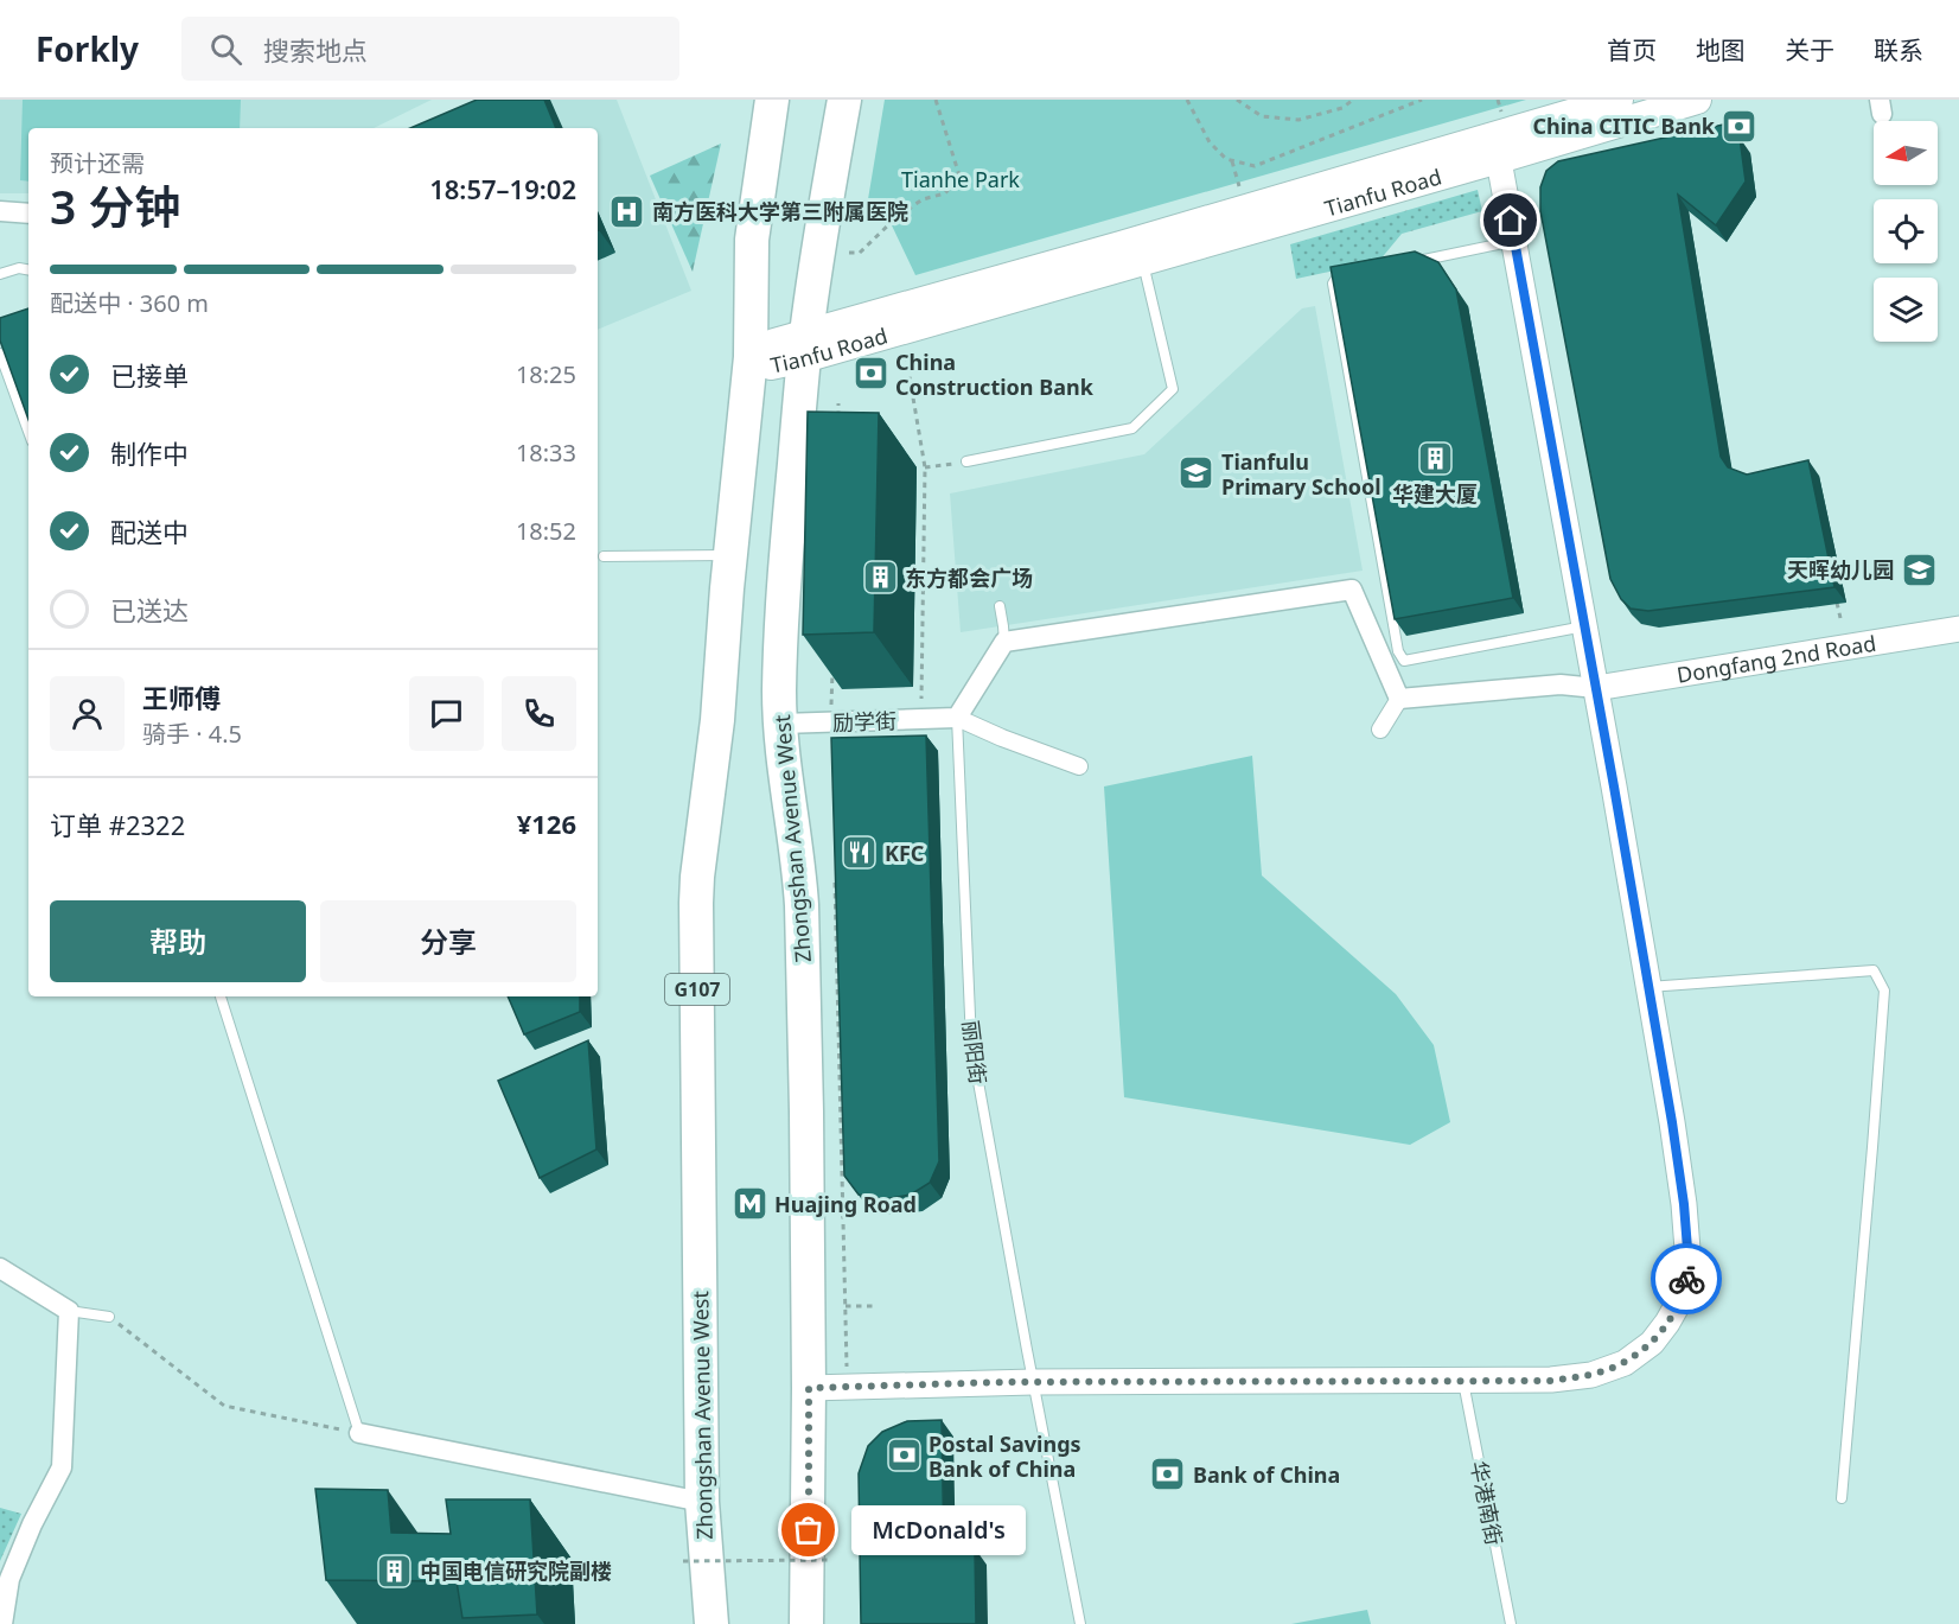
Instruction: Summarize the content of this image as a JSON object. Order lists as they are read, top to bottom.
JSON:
{
  "streets": {
    "highway": ["Zhongshan Avenue West", "G107"],
    "main road": ["Tianfu Road"],
    "street": ["Dongfang 2nd Road", "励学街"],
    "lane": ["丽阳街", "华港南街"]
  },
  "crossings": [
    ["Tianfu Road", "Zhongshan Avenue West"],
    ["励学街", "Zhongshan Avenue West"],
    ["励学街", "丽阳街"]
  ],
  "parks": ["Tianhe Park"],
  "places": {
    "bank": [
      "China CITIC Bank",
      "China Construction Bank",
      "Postal Savings Bank of China",
      "Bank of China"
    ],
    "hospital": ["南方医科大学第三附属医院"],
    "building": ["华建大厦", "东方都会广场", "中国电信研究院副楼"],
    "school or university": ["Tianfulu Primary School", "天晖幼儿园"],
    "restaurant": ["KFC"],
    "metro station": ["Huajing Road"],
    "other": ["McDonald's"]
  },
  "north": "left",
  "page": {
    "header": "Forkly",
    "search": "搜索地点",
    "nav": [
      "首页",
      "地图",
      "关于",
      "联系"
    ],
    "heading": ["3 分钟", "预计还需", "18:57–19:02"],
    "panel": [
      "王师傅",
      "骑手 · 4.5",
      "订单 #2322",
      "¥126"
    ],
    "bar": "配送中 · 360 m",
    "list": [
      ["已接单", "18:25"],
      ["制作中", "18:33"],
      ["配送中", "18:52"],
      "已送达"
    ],
    "buttons": ["帮助", "分享"],
    "bubble": "McDonald's"
  }
}
